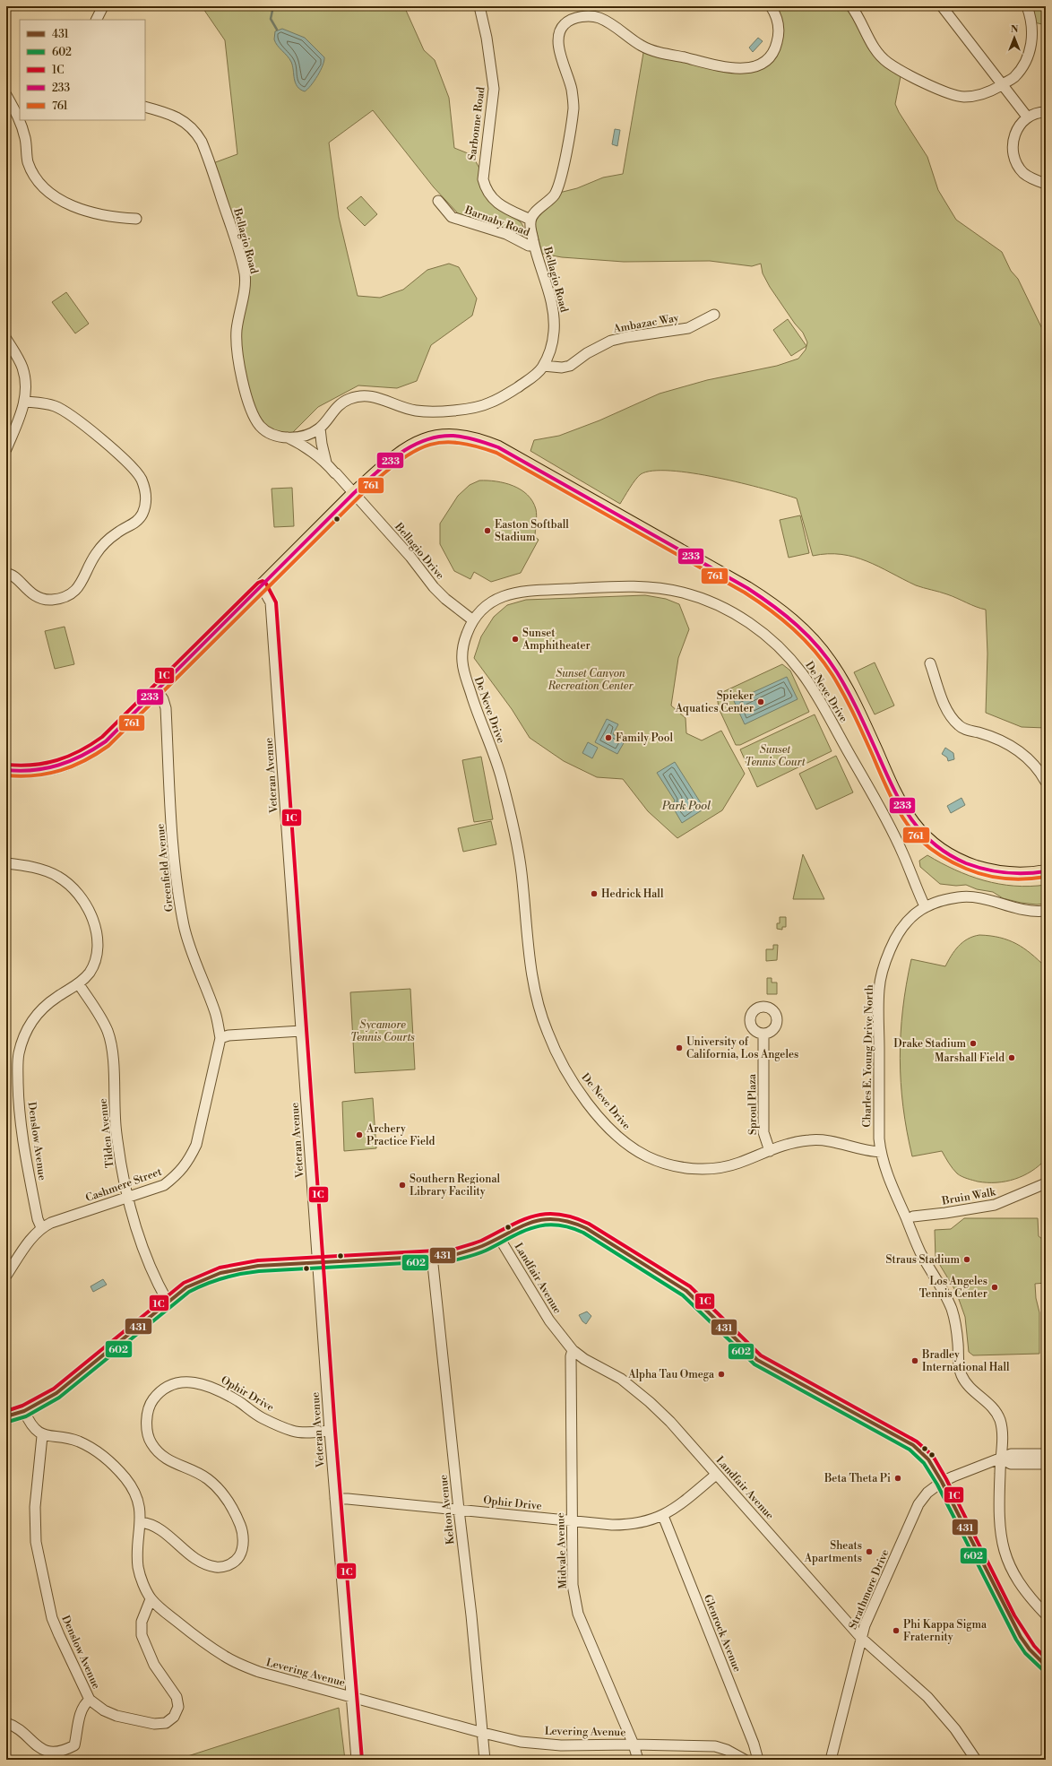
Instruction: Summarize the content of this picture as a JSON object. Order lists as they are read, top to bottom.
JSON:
{
  "streets": {
    "street": [
      "Sarbonne Road",
      "Barnaby Road",
      "Bellagio Road",
      "Ambazac Way",
      "Bellagio Drive",
      "De Neve Drive",
      "Veteran Avenue",
      "Greenfield Avenue",
      "Charles E. Young Drive North",
      "Sproul Plaza",
      "Tilden Avenue",
      "Denslow Avenue",
      "Cashmere Street",
      "Bruin Walk",
      "Landfair Avenue",
      "Ophir Drive",
      "Kelton Avenue",
      "Midvale Avenue",
      "Strathmore Drive",
      "Glenrock Avenue",
      "Levering Avenue"
    ]
  },
  "crossings": [
    ["Sarbonne Road", "Bellagio Road"],
    ["Barnaby Road", "Bellagio Road"],
    ["Bellagio Road", "Ambazac Way"],
    ["Bellagio Drive", "De Neve Drive"],
    ["De Neve Drive", "Charles E. Young Drive North"],
    ["De Neve Drive", "Sproul Plaza"],
    ["Veteran Avenue", "Ophir Drive"],
    ["Veteran Avenue", "Levering Avenue"],
    ["Greenfield Avenue", "Cashmere Street"],
    ["Charles E. Young Drive North", "Strathmore Drive"],
    ["Tilden Avenue", "Denslow Avenue"],
    ["Tilden Avenue", "Cashmere Street"],
    ["Denslow Avenue", "Cashmere Street"],
    ["Denslow Avenue", "Levering Avenue"],
    ["Landfair Avenue", "Ophir Drive"],
    ["Landfair Avenue", "Midvale Avenue"],
    ["Landfair Avenue", "Strathmore Drive"],
    ["Ophir Drive", "Kelton Avenue"],
    ["Ophir Drive", "Midvale Avenue"],
    ["Ophir Drive", "Glenrock Avenue"],
    ["Ophir Drive", "Levering Avenue"],
    ["Kelton Avenue", "Levering Avenue"],
    ["Midvale Avenue", "Levering Avenue"]
  ],
  "water": ["Park Pool"],
  "parks": ["Sunset Canyon Recreation Center", "Sunset Tennis Court", "Sycamore Tennis Courts"],
  "places": [
    "Easton Softball Stadium",
    "Sunset Amphitheater",
    "Spieker Aquatics Center",
    "Family Pool",
    "Hedrick Hall",
    "Drake Stadium",
    "University of California, Los Angeles",
    "Marshall Field",
    "Archery Practice Field",
    "Southern Regional Library Facility",
    "Straus Stadium",
    "Los Angeles Tennis Center",
    "Bradley International Hall",
    "Alpha Tau Omega",
    "Beta Theta Pi",
    "Sheats Apartments",
    "Phi Kappa Sigma Fraternity"
  ],
  "lines": [
    "transit line 233",
    "transit line 761",
    "transit line 1C",
    "transit line 431",
    "transit line 602"
  ],
  "legend": [
    "431",
    "602",
    "1C",
    "233",
    "761"
  ],
  "north": "top"
}
